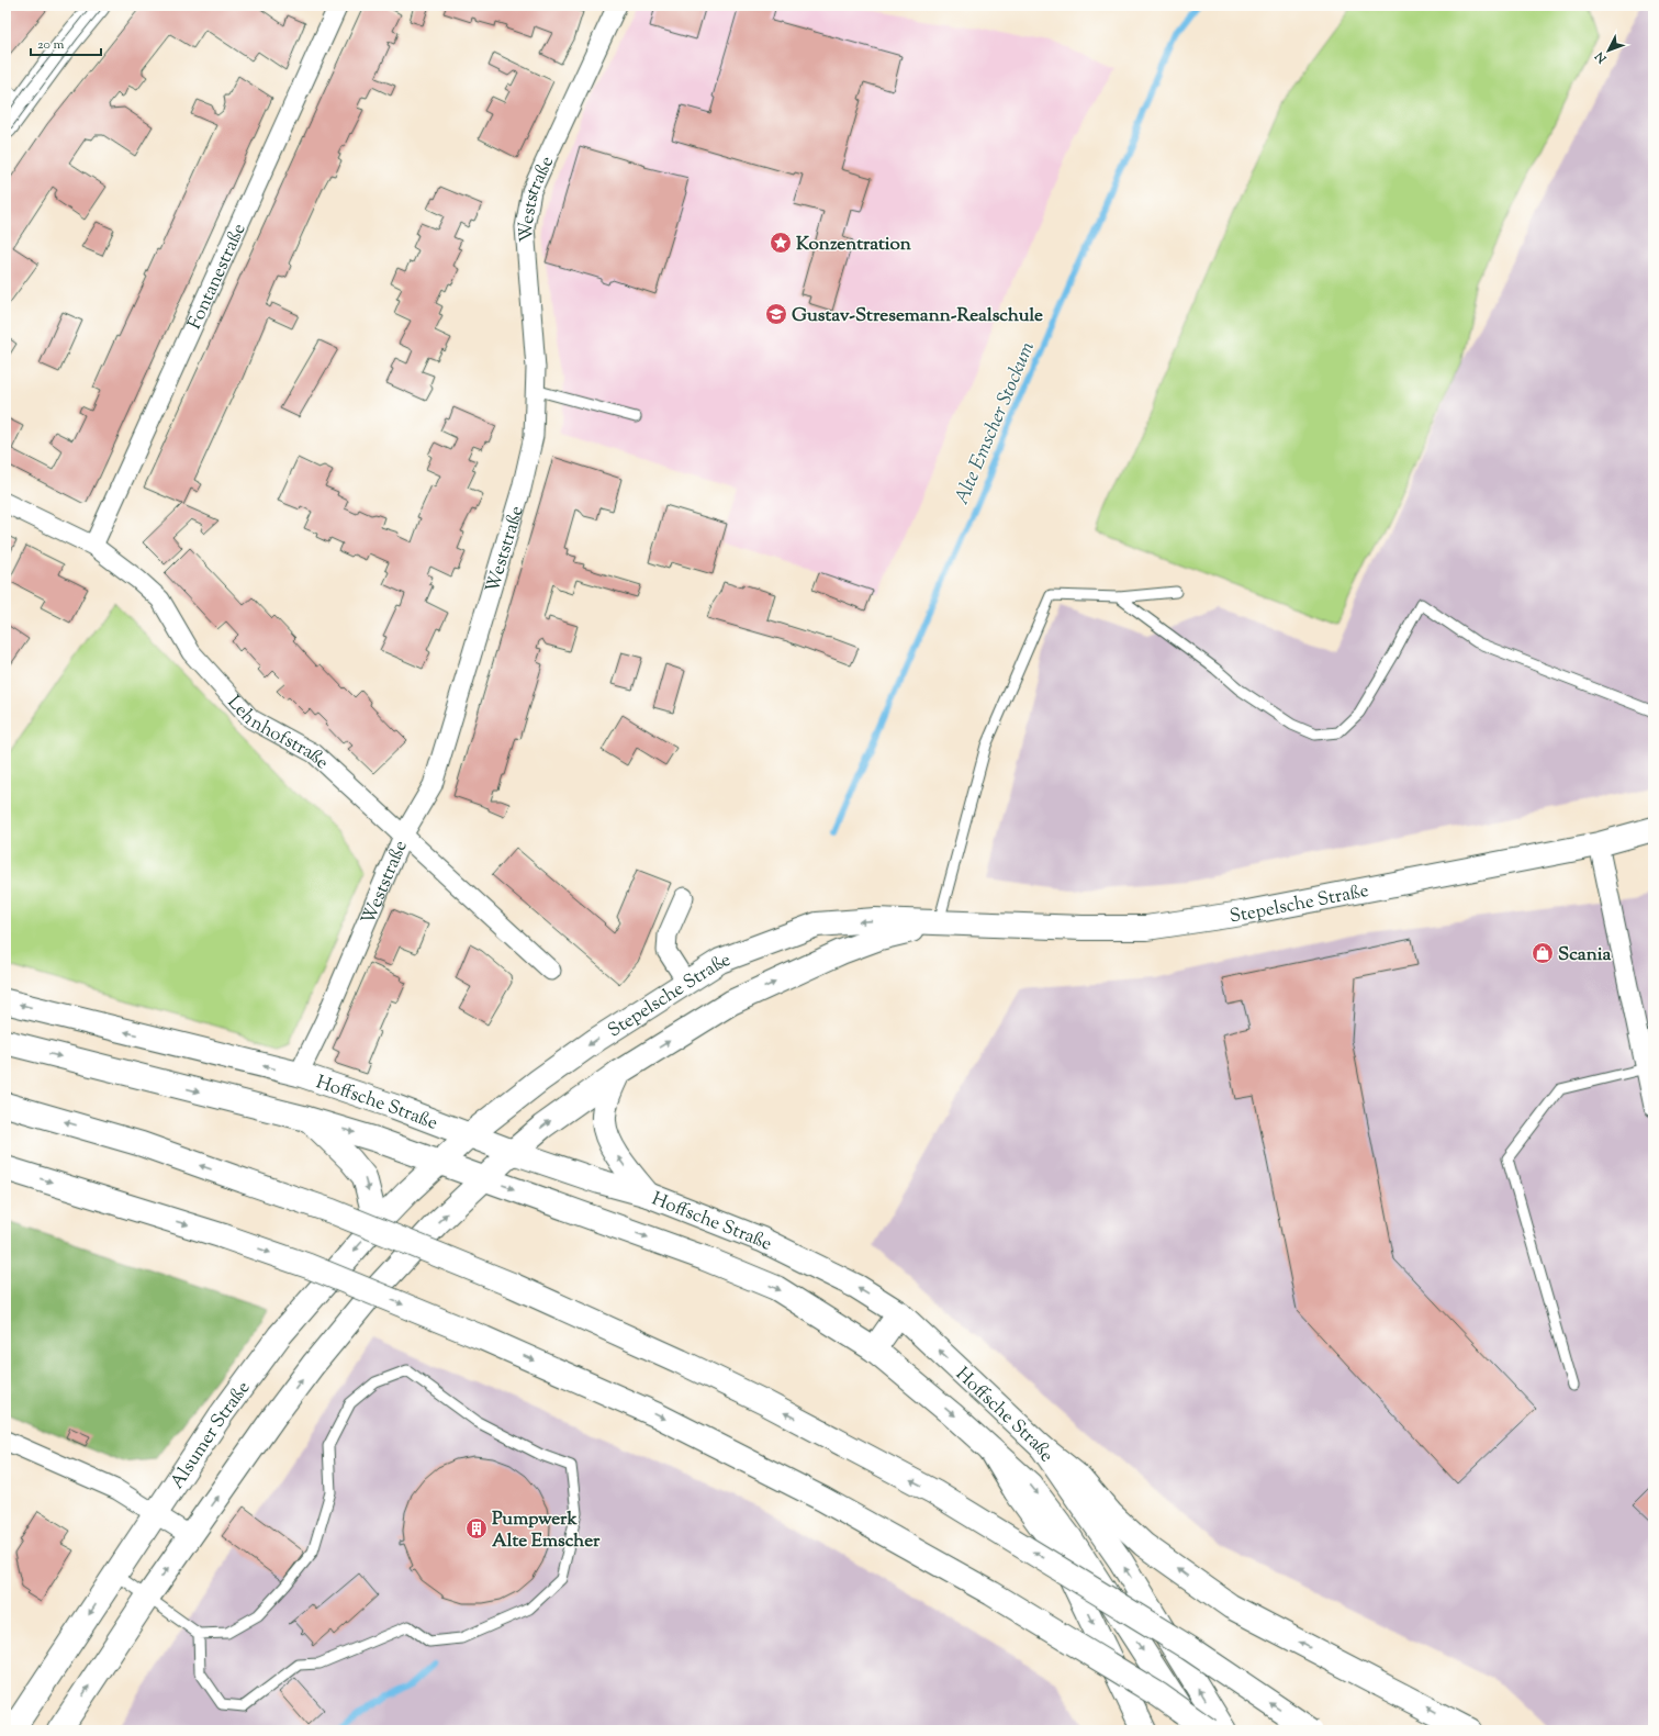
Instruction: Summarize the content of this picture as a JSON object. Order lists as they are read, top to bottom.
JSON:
{
  "streets": {
    "main road": ["Stepelsche Straße", "Hoffsche Straße", "Alsumer Straße"],
    "street": ["Weststraße", "Fontanestraße", "Lehnhofstraße"]
  },
  "crossings": [
    ["Weststraße", "Lehnhofstraße"],
    ["Weststraße", "Hoffsche Straße"],
    ["Fontanestraße", "Lehnhofstraße"],
    ["Stepelsche Straße", "Hoffsche Straße"],
    ["Stepelsche Straße", "Alsumer Straße"],
    ["Hoffsche Straße", "Alsumer Straße"]
  ],
  "water": ["Alte Emscher Stockum"],
  "places": {
    "place": ["Konzentration"],
    "school or university": ["Gustav-Stresemann-Realschule"],
    "shop": ["Scania"],
    "building": ["Pumpwerk Alte Emscher"]
  },
  "scale_bar": "20 m",
  "north": "bottom left"
}
